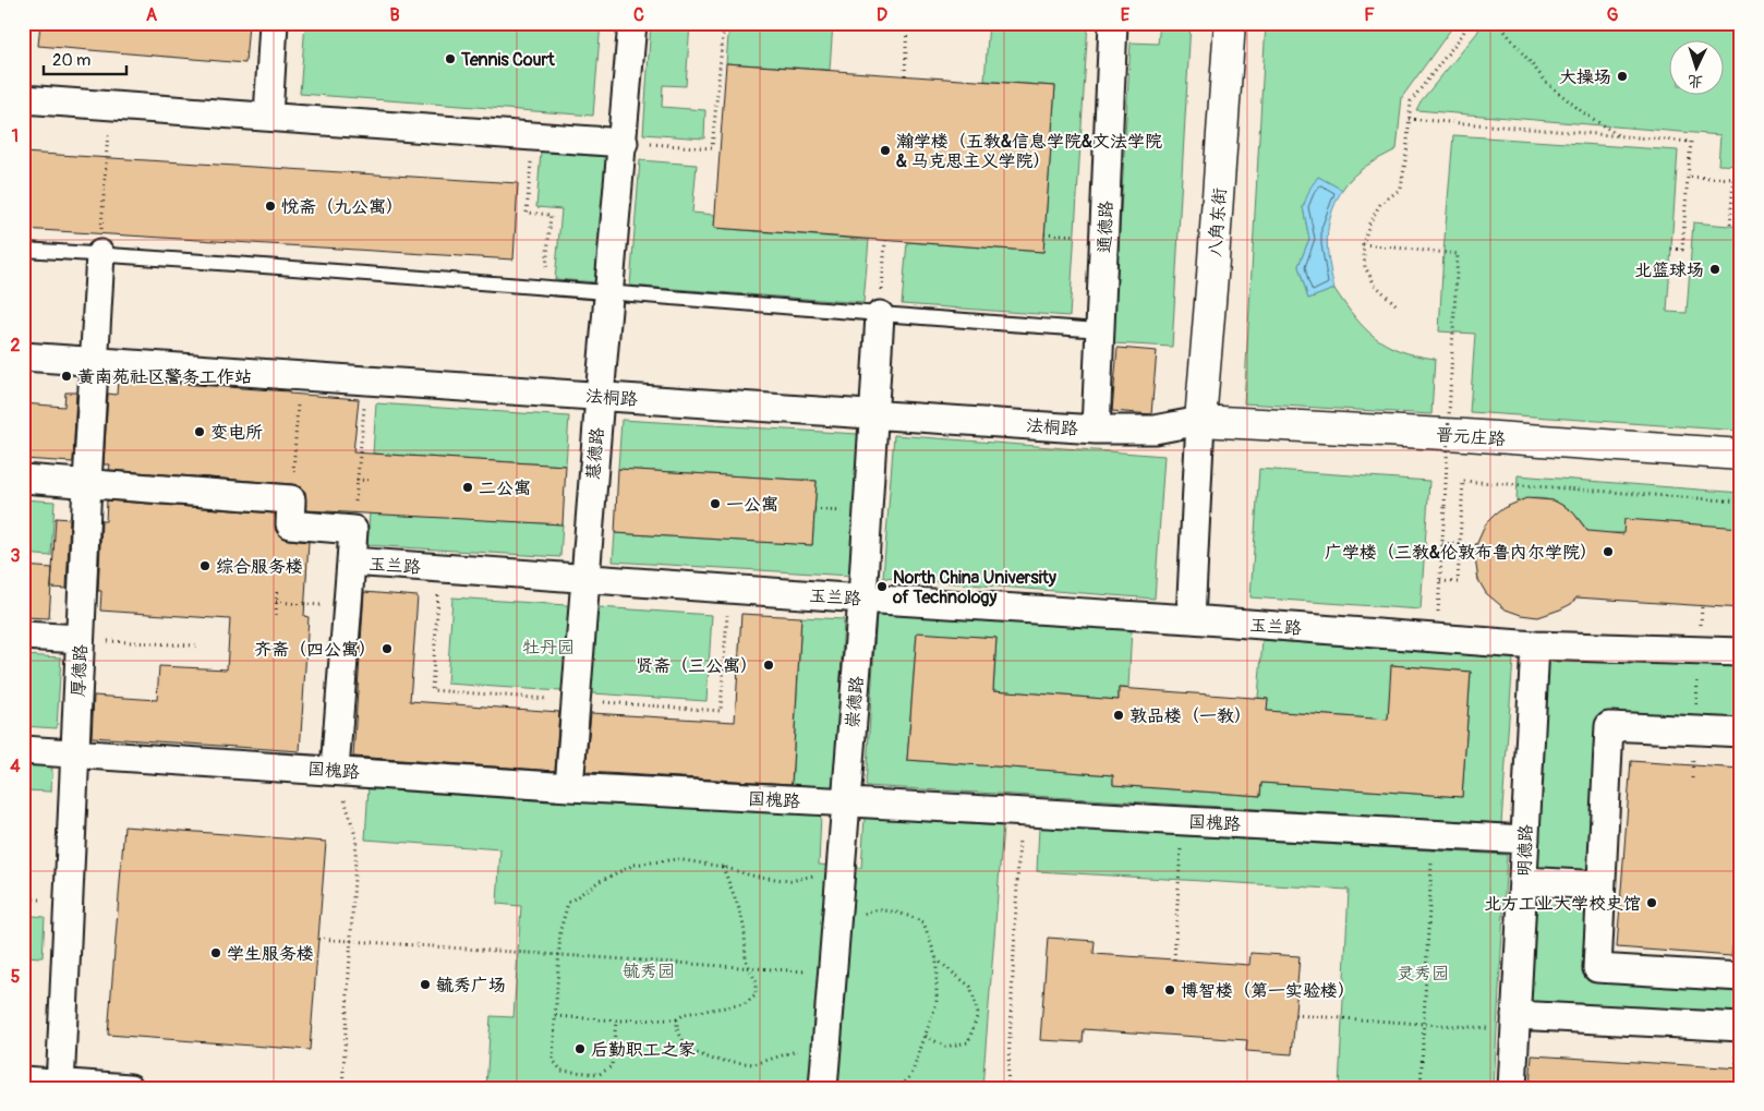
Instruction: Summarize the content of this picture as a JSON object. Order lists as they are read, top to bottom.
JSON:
{
  "streets": {
    "street": [
      "八角东街",
      "通德路",
      "法桐路",
      "晋元庄路",
      "慧德路",
      "玉兰路",
      "厚德路",
      "崇德路",
      "国槐路",
      "明德路"
    ]
  },
  "crossings": [
    ["八角东街", "法桐路"],
    ["八角东街", "晋元庄路"],
    ["通德路", "法桐路"],
    ["法桐路", "晋元庄路"],
    ["法桐路", "慧德路"],
    ["法桐路", "厚德路"],
    ["法桐路", "崇德路"],
    ["慧德路", "玉兰路"],
    ["慧德路", "国槐路"],
    ["玉兰路", "崇德路"],
    ["玉兰路", "明德路"],
    ["厚德路", "国槐路"],
    ["崇德路", "国槐路"],
    ["国槐路", "明德路"]
  ],
  "parks": ["牡丹园", "毓秀园", "灵秀园"],
  "places": [
    "Tennis Court",
    "大操场",
    "瀚学楼（五教&信息学院&文法学院 & 马克思主义学院）",
    "悦斋（九公寓）",
    "北篮球场",
    "黄南苑社区警务工作站",
    "变电所",
    "二公寓",
    "一公寓",
    "广学楼（三教&伦敦布鲁内尔学院）",
    "综合服务楼",
    "North China University of Technology",
    "齐斋（四公寓）",
    "贤斋（三公寓）",
    "敦品楼（一教）",
    "北方工业大学校史馆",
    "学生服务楼",
    "毓秀广场",
    "博智楼（第一实验楼）",
    "后勤职工之家"
  ],
  "scale_bar": "20 m",
  "north": "bottom",
  "grid": {
    "columns": [
      "A",
      "B",
      "C",
      "D",
      "E",
      "F",
      "G"
    ],
    "rows": [
      "1",
      "2",
      "3",
      "4",
      "5"
    ]
  }
}
